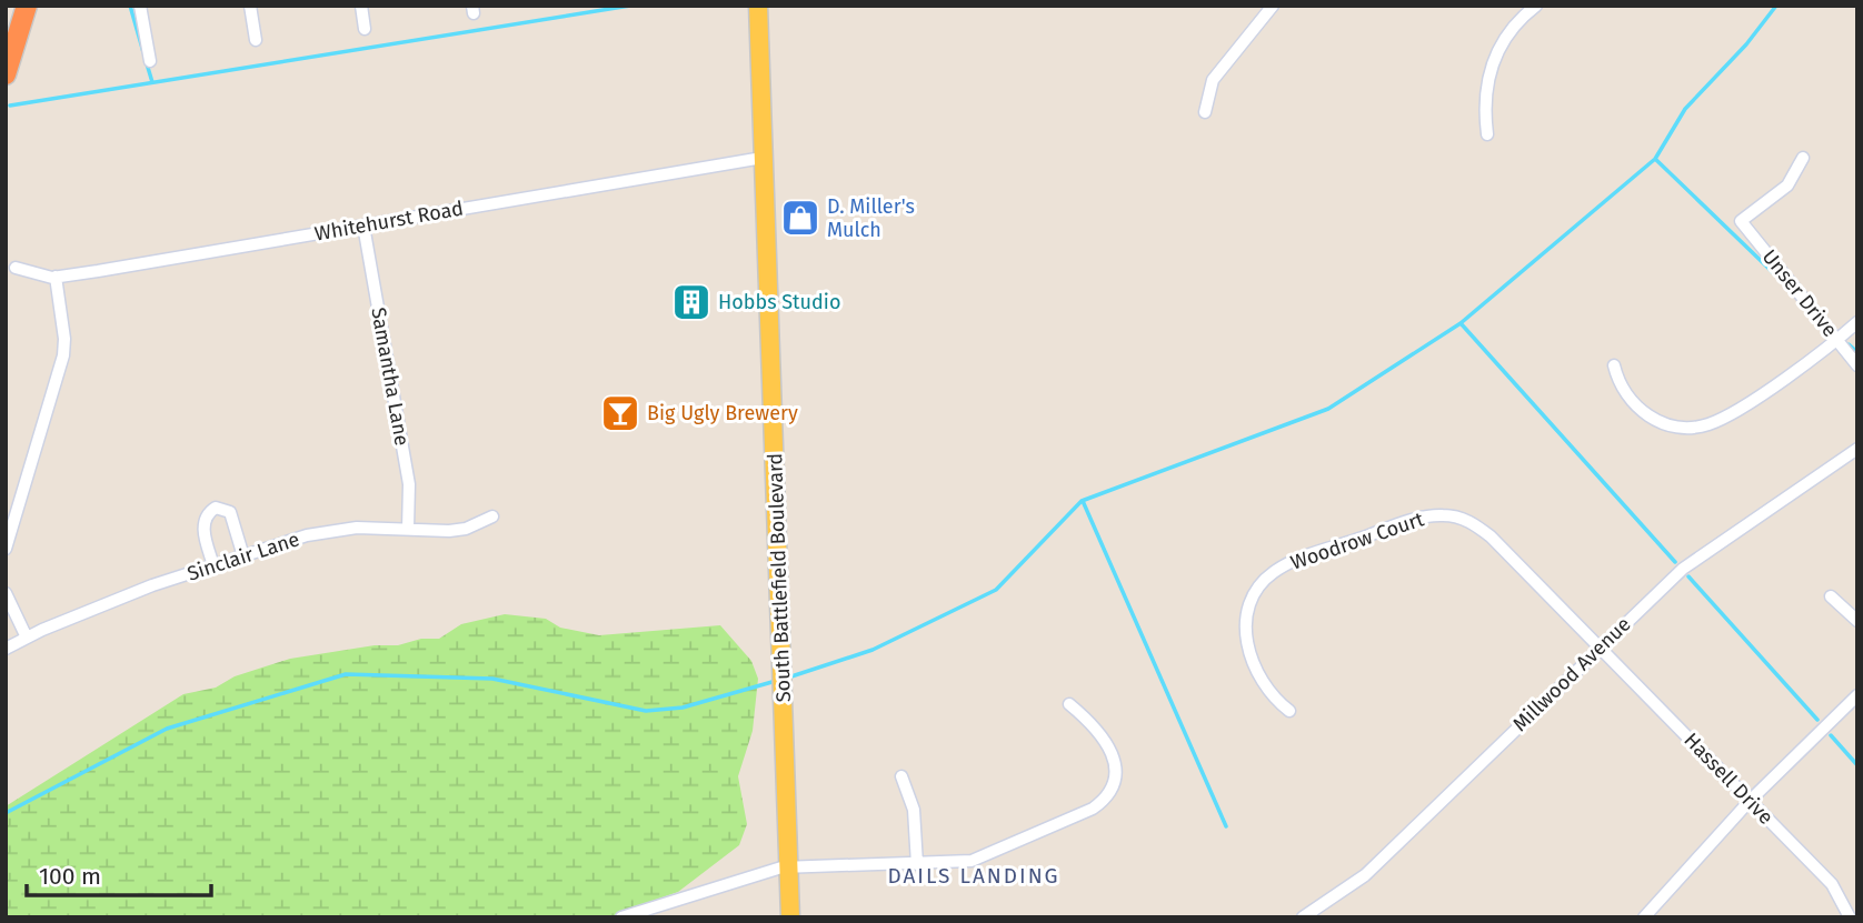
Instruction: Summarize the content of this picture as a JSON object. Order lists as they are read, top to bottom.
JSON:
{
  "streets": {
    "main road": ["South Battlefield Boulevard"],
    "street": [
      "Whitehurst Road",
      "Unser Drive",
      "Samantha Lane",
      "Woodrow Court",
      "Sinclair Lane",
      "Millwood Avenue",
      "Hassell Drive"
    ]
  },
  "crossings": [
    ["Whitehurst Road", "Samantha Lane"],
    ["Whitehurst Road", "South Battlefield Boulevard"],
    ["Samantha Lane", "Sinclair Lane"],
    ["Woodrow Court", "Millwood Avenue"],
    ["Woodrow Court", "Hassell Drive"],
    ["Millwood Avenue", "Hassell Drive"]
  ],
  "districts": ["DAILS LANDING"],
  "places": {
    "shop": ["D. Miller's Mulch"],
    "building": ["Hobbs Studio"],
    "bar": ["Big Ugly Brewery"]
  },
  "scale_bar": "100 m"
}
